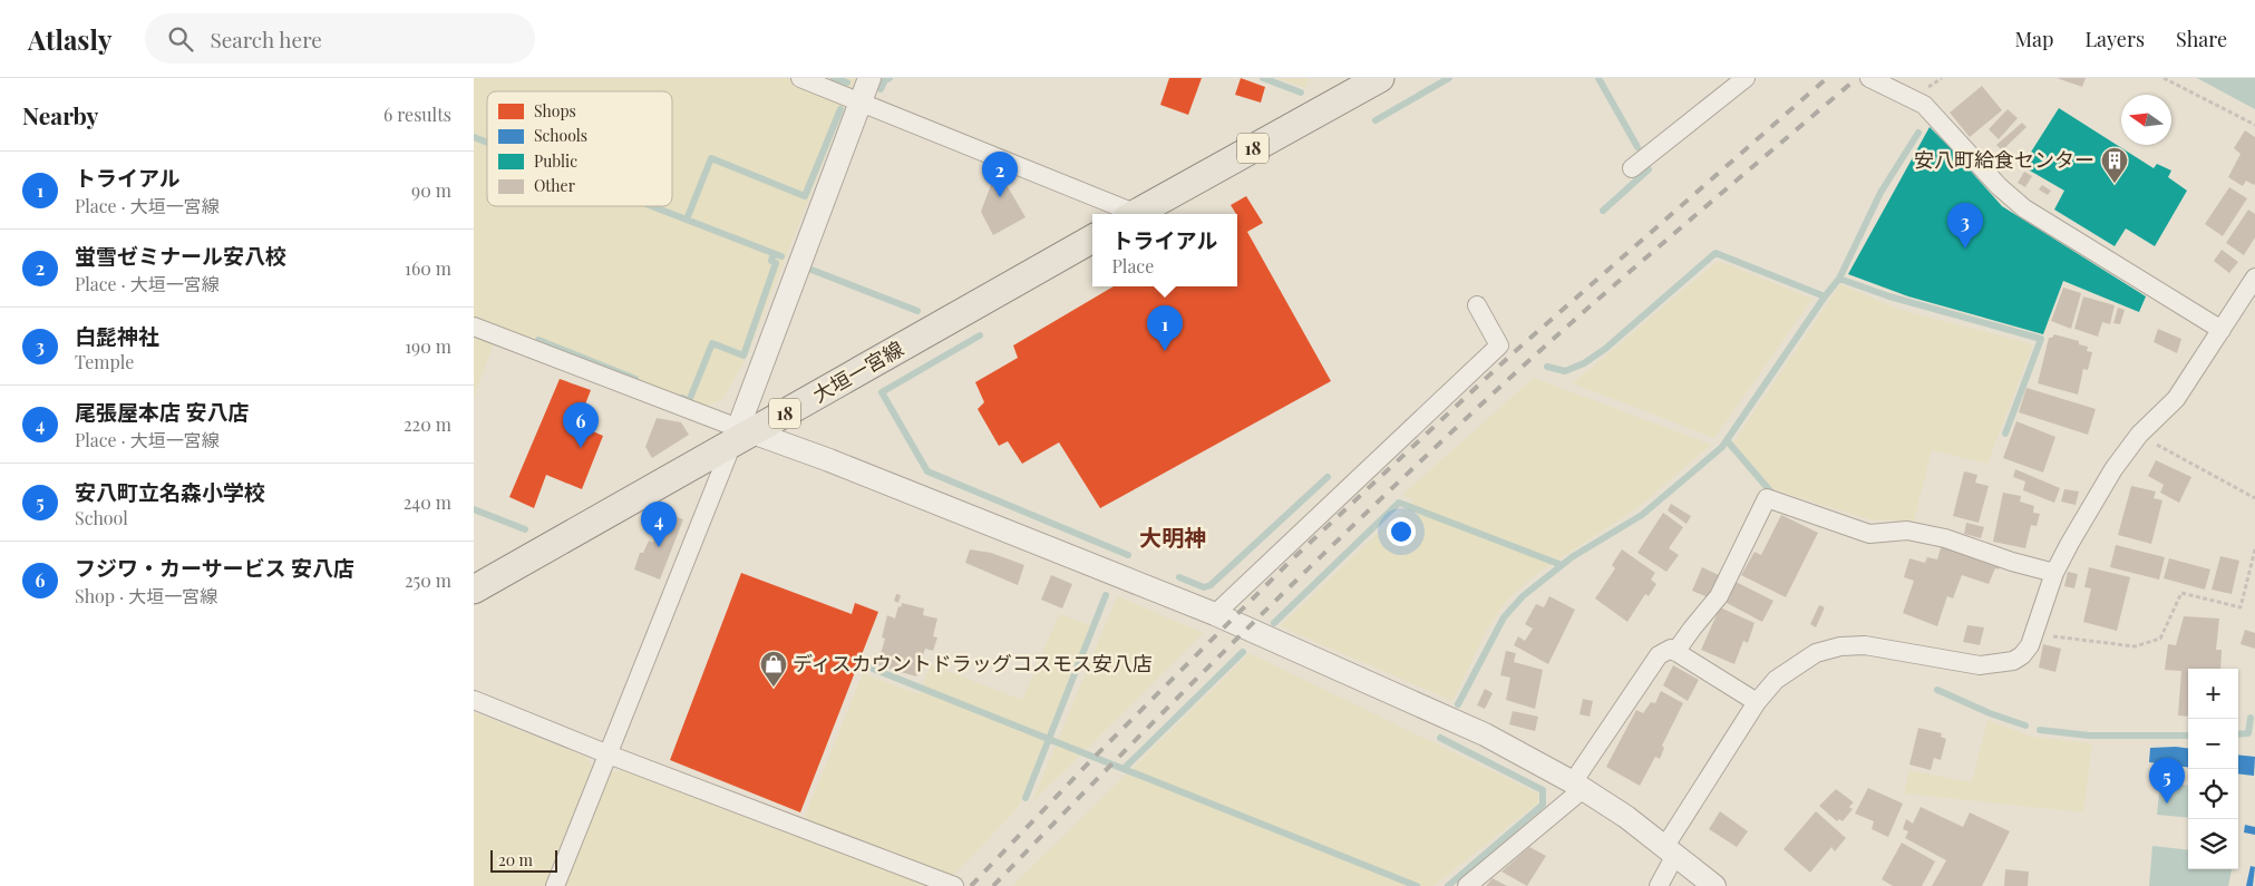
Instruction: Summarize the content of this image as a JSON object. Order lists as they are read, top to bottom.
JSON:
{
  "streets": {
    "main road": ["18", "大垣一宮線"]
  },
  "districts": ["大明神"],
  "places": {
    "building": ["安八町給食センター"],
    "shop": ["ディスカウントドラッグコスモス安八店"]
  },
  "legend": [
    "Shops",
    "Schools",
    "Public",
    "Other"
  ],
  "scale_bar": "20 m",
  "north": "left",
  "page": {
    "header": "Atlasly",
    "search": "Search here",
    "nav": ["Map", "Layers", "Share"],
    "heading": ["Nearby", "6 results"],
    "list": [
      {
        "mark": "1",
        "name": "トライアル",
        "note": "Place · 大垣一宮線",
        "value": "90 m"
      },
      {
        "mark": "2",
        "name": "蛍雪ゼミナール安八校",
        "note": "Place · 大垣一宮線",
        "value": "160 m"
      },
      {
        "mark": "3",
        "name": "白髭神社",
        "note": "Temple",
        "value": "190 m"
      },
      {
        "mark": "4",
        "name": "尾張屋本店 安八店",
        "note": "Place · 大垣一宮線",
        "value": "220 m"
      },
      {
        "mark": "5",
        "name": "安八町立名森小学校",
        "note": "School",
        "value": "240 m"
      },
      {
        "mark": "6",
        "name": "フジワ・カーサービス 安八店",
        "note": "Shop · 大垣一宮線",
        "value": "250 m"
      }
    ],
    "pins": [
      "2",
      "3",
      "1",
      "6",
      "4",
      "5"
    ],
    "popup": ["トライアル", "Place"],
    "map_buttons": ["+", "−"],
    "scale": "20 m"
  }
}
